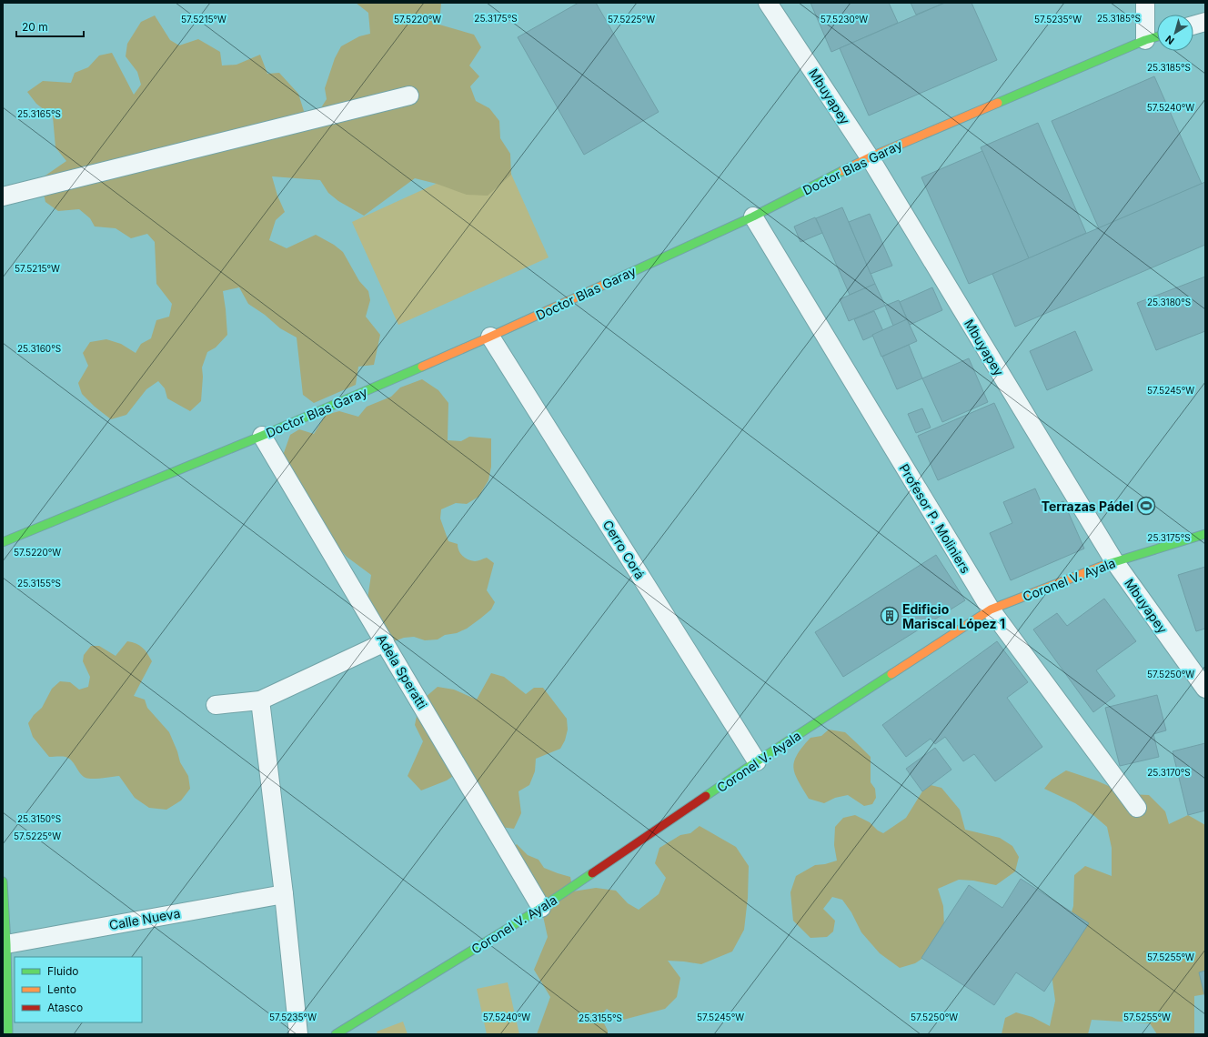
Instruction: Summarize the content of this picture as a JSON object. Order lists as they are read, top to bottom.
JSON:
{
  "streets": {
    "street": [
      "Mbuyapey",
      "Doctor Blas Garay",
      "Profesor P. Moliniers",
      "Cerro Corá",
      "Coronel V. Ayala",
      "Adela Speratti",
      "Calle Nueva"
    ]
  },
  "crossings": [
    ["Mbuyapey", "Doctor Blas Garay"],
    ["Mbuyapey", "Coronel V. Ayala"],
    ["Doctor Blas Garay", "Profesor P. Moliniers"],
    ["Doctor Blas Garay", "Cerro Corá"],
    ["Doctor Blas Garay", "Adela Speratti"],
    ["Profesor P. Moliniers", "Coronel V. Ayala"],
    ["Cerro Corá", "Coronel V. Ayala"],
    ["Coronel V. Ayala", "Adela Speratti"]
  ],
  "places": {
    "sports": ["Terrazas Pádel"],
    "building": ["Edificio Mariscal López 1"]
  },
  "legend": ["Fluido", "Lento", "Atasco"],
  "scale_bar": "20 m",
  "north": "bottom left",
  "coordinates": [
    "25.3175°S",
    "25.3185°S",
    "57.5215°W",
    "57.5220°W",
    "57.5225°W",
    "57.5230°W",
    "57.5235°W",
    "57.5240°W",
    "25.3165°S",
    "25.3180°S",
    "25.3160°S",
    "57.5245°W",
    "25.3155°S",
    "57.5250°W",
    "25.3170°S",
    "25.3150°S",
    "57.5255°W"
  ]
}
